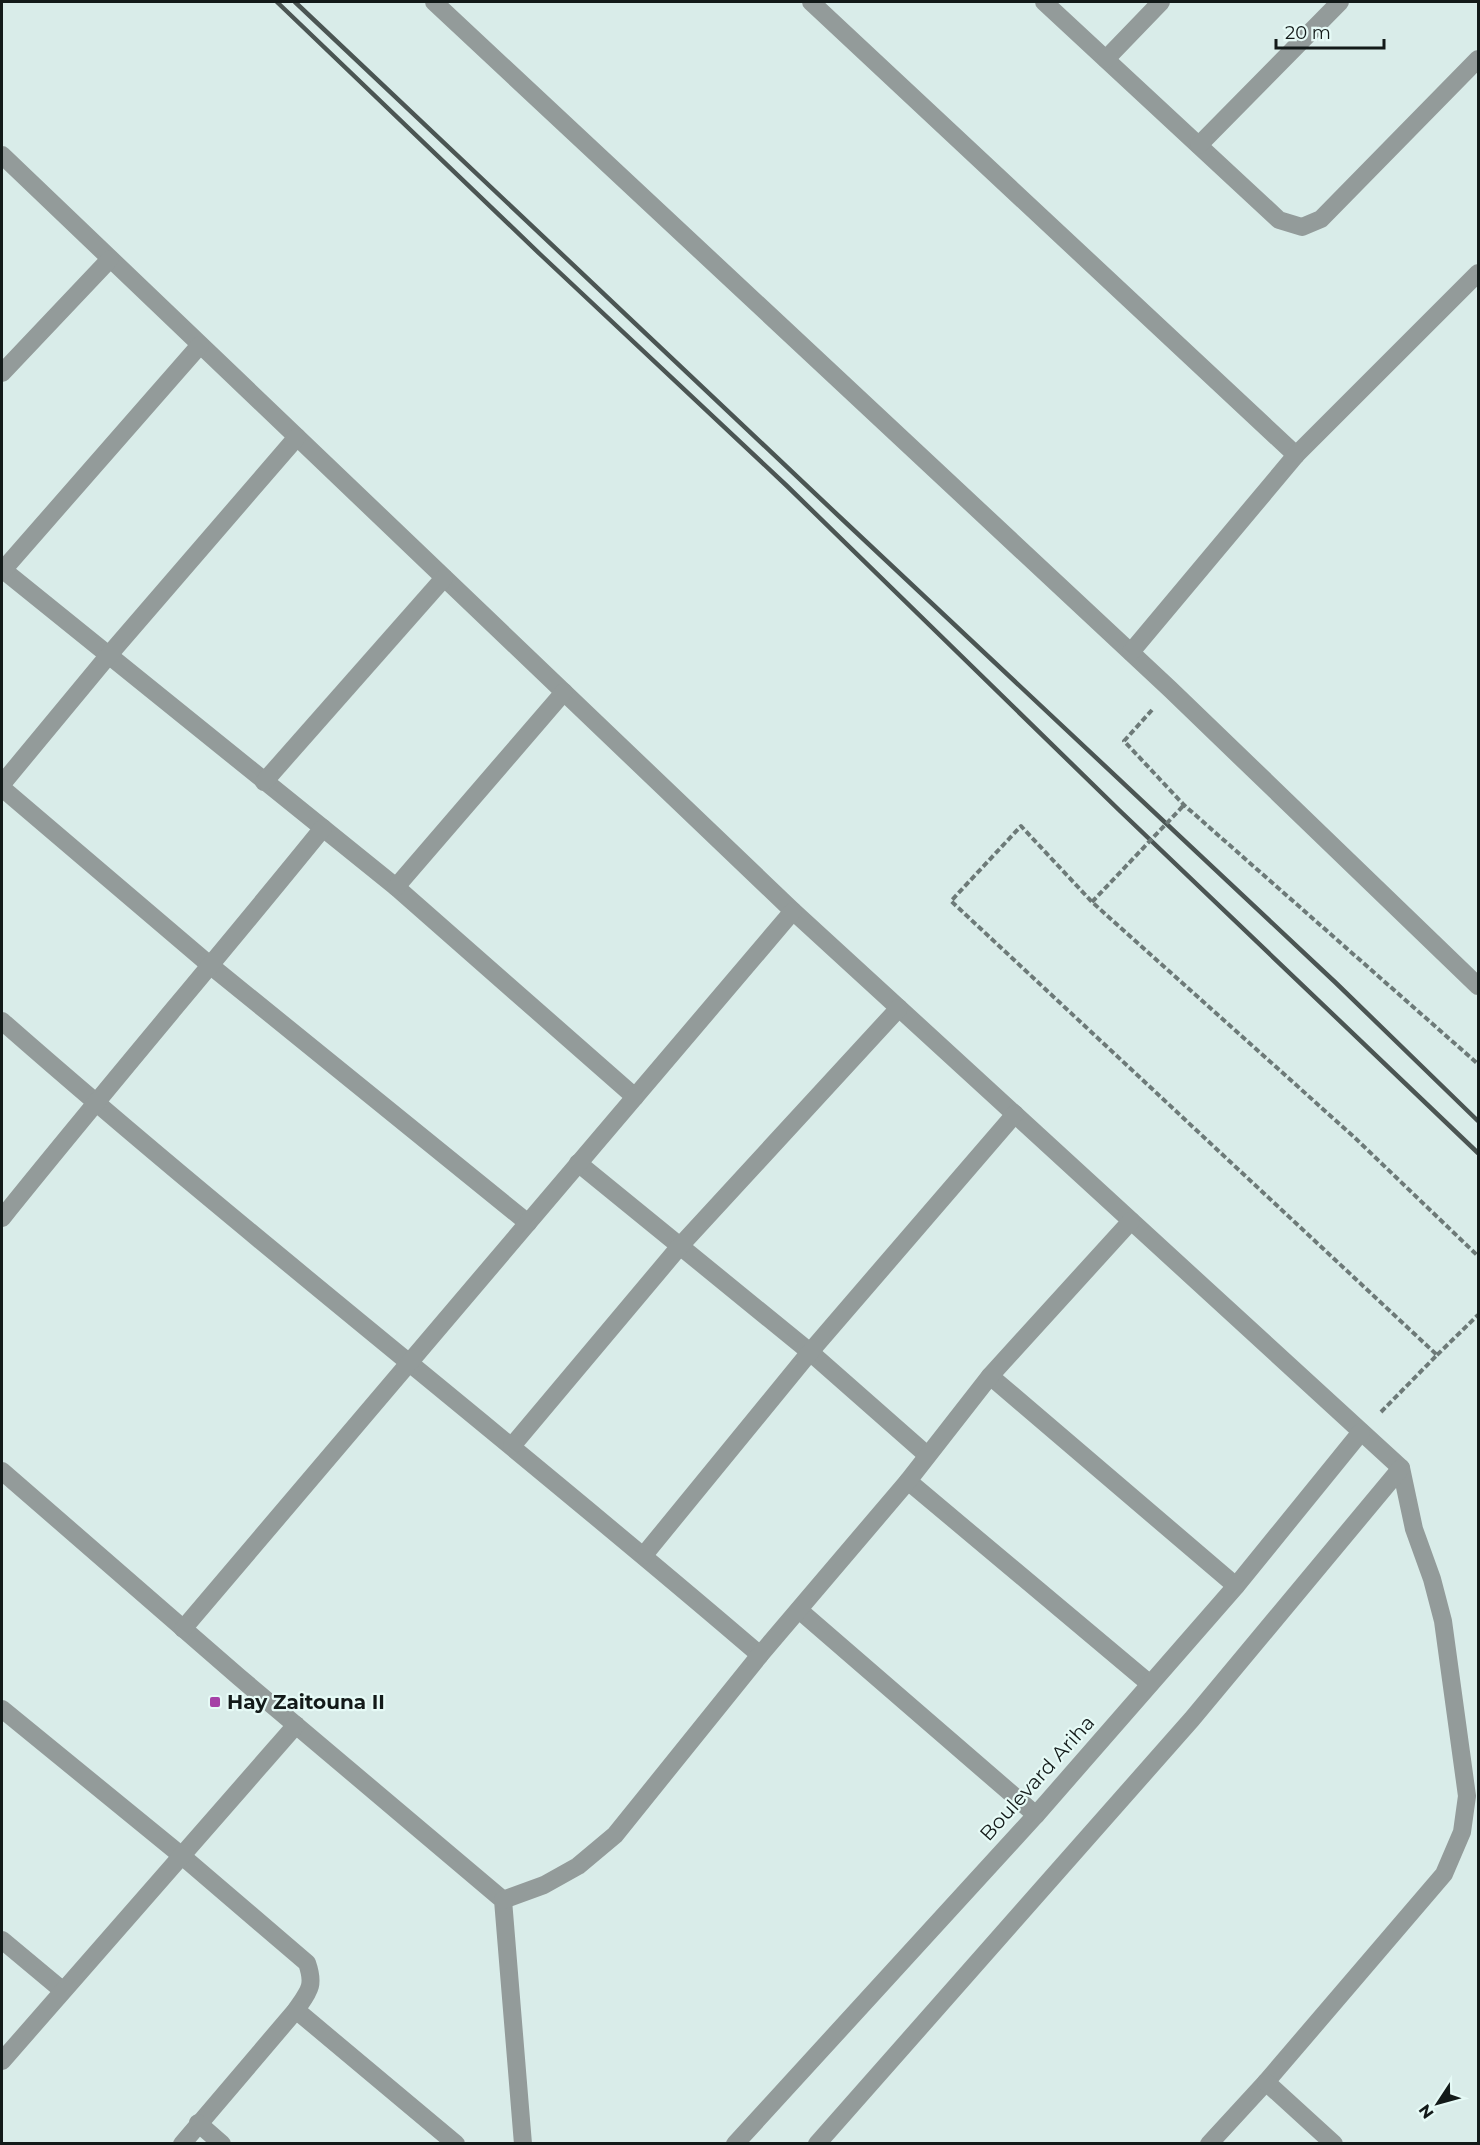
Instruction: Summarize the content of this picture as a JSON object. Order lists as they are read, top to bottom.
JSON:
{
  "streets": {
    "street": ["Boulevard Ariha"]
  },
  "places": {
    "transit": ["Hay Zaitouna II"]
  },
  "scale_bar": "20 m",
  "north": "bottom left"
}
